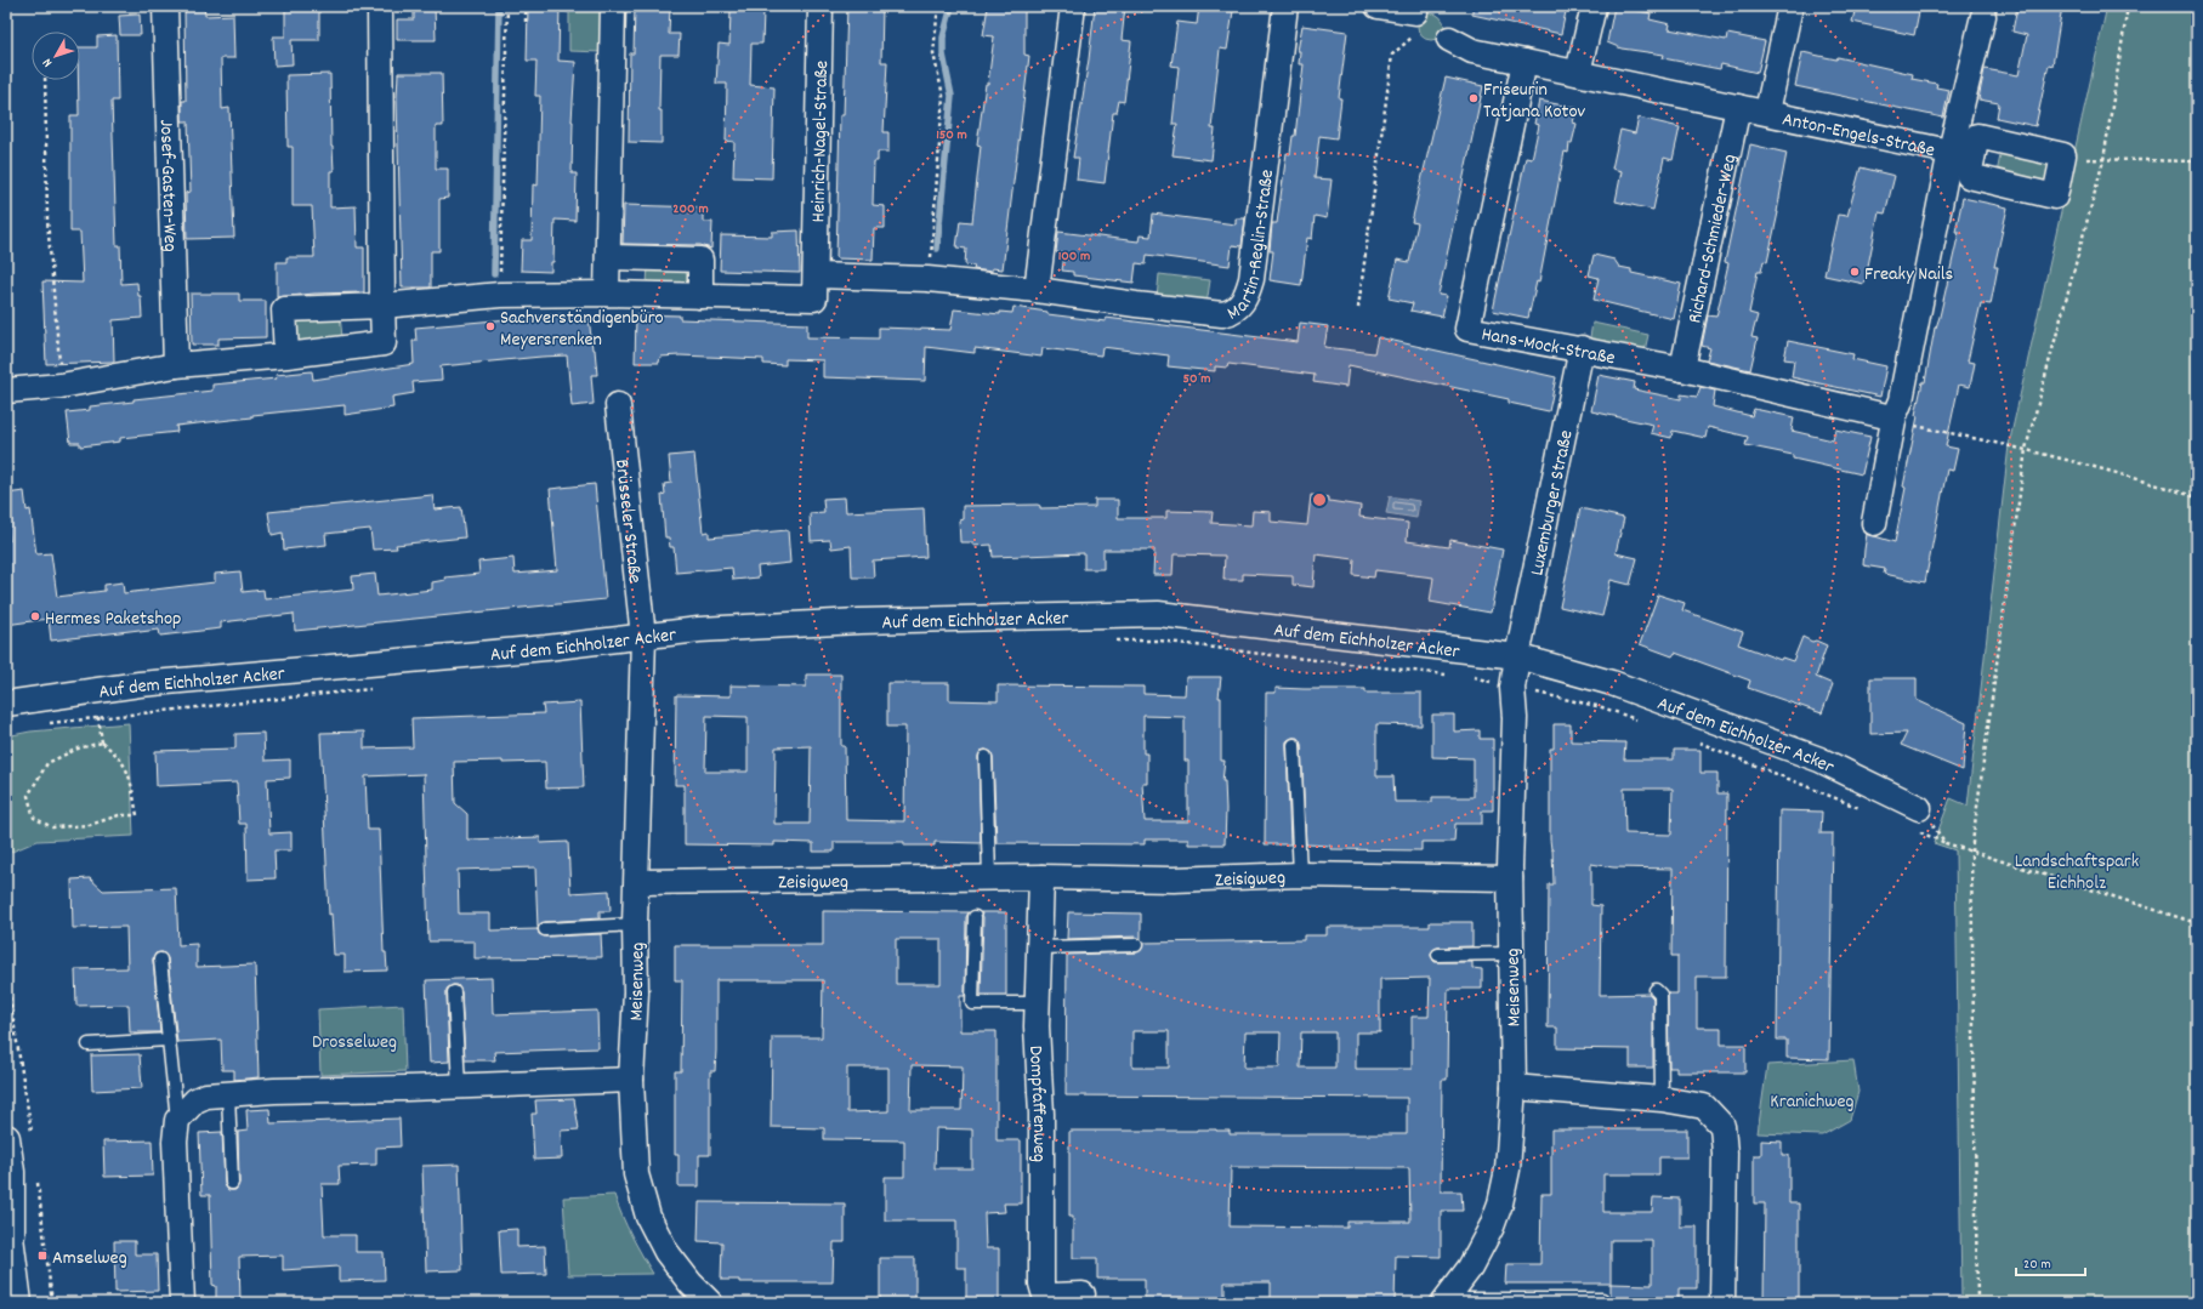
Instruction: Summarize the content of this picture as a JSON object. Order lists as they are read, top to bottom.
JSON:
{
  "streets": {
    "street": [
      "Anton-Engels-Straße",
      "Heinrich-Nagel-Straße",
      "Josef-Gasten-Weg",
      "Martin-Reglin-Straße",
      "Richard-Schmieder-Weg",
      "Hans-Mock-Straße",
      "Luxemburger Straße",
      "Brüsseler Straße",
      "Auf dem Eichholzer Acker",
      "Zeisigweg",
      "Meisenweg",
      "Dompfaffenweg"
    ]
  },
  "crossings": [
    ["Anton-Engels-Straße", "Richard-Schmieder-Weg"],
    ["Anton-Engels-Straße", "Hans-Mock-Straße"],
    ["Richard-Schmieder-Weg", "Hans-Mock-Straße"],
    ["Hans-Mock-Straße", "Luxemburger Straße"],
    ["Luxemburger Straße", "Auf dem Eichholzer Acker"],
    ["Luxemburger Straße", "Meisenweg"],
    ["Brüsseler Straße", "Auf dem Eichholzer Acker"],
    ["Brüsseler Straße", "Meisenweg"],
    ["Auf dem Eichholzer Acker", "Meisenweg"],
    ["Zeisigweg", "Meisenweg"],
    ["Zeisigweg", "Dompfaffenweg"]
  ],
  "parks": ["Landschaftspark Eichholz", "Drosselweg", "Kranichweg"],
  "places": {
    "other": [
      "Friseurin Tatjana Kotov",
      "Freaky Nails",
      "Sachverständigenbüro Meyersrenken",
      "Hermes Paketshop"
    ],
    "transit": ["Amselweg"]
  },
  "scale_bar": "20 m",
  "north": "bottom left",
  "rings": [
    "150 m",
    "200 m",
    "100 m",
    "50 m"
  ]
}
